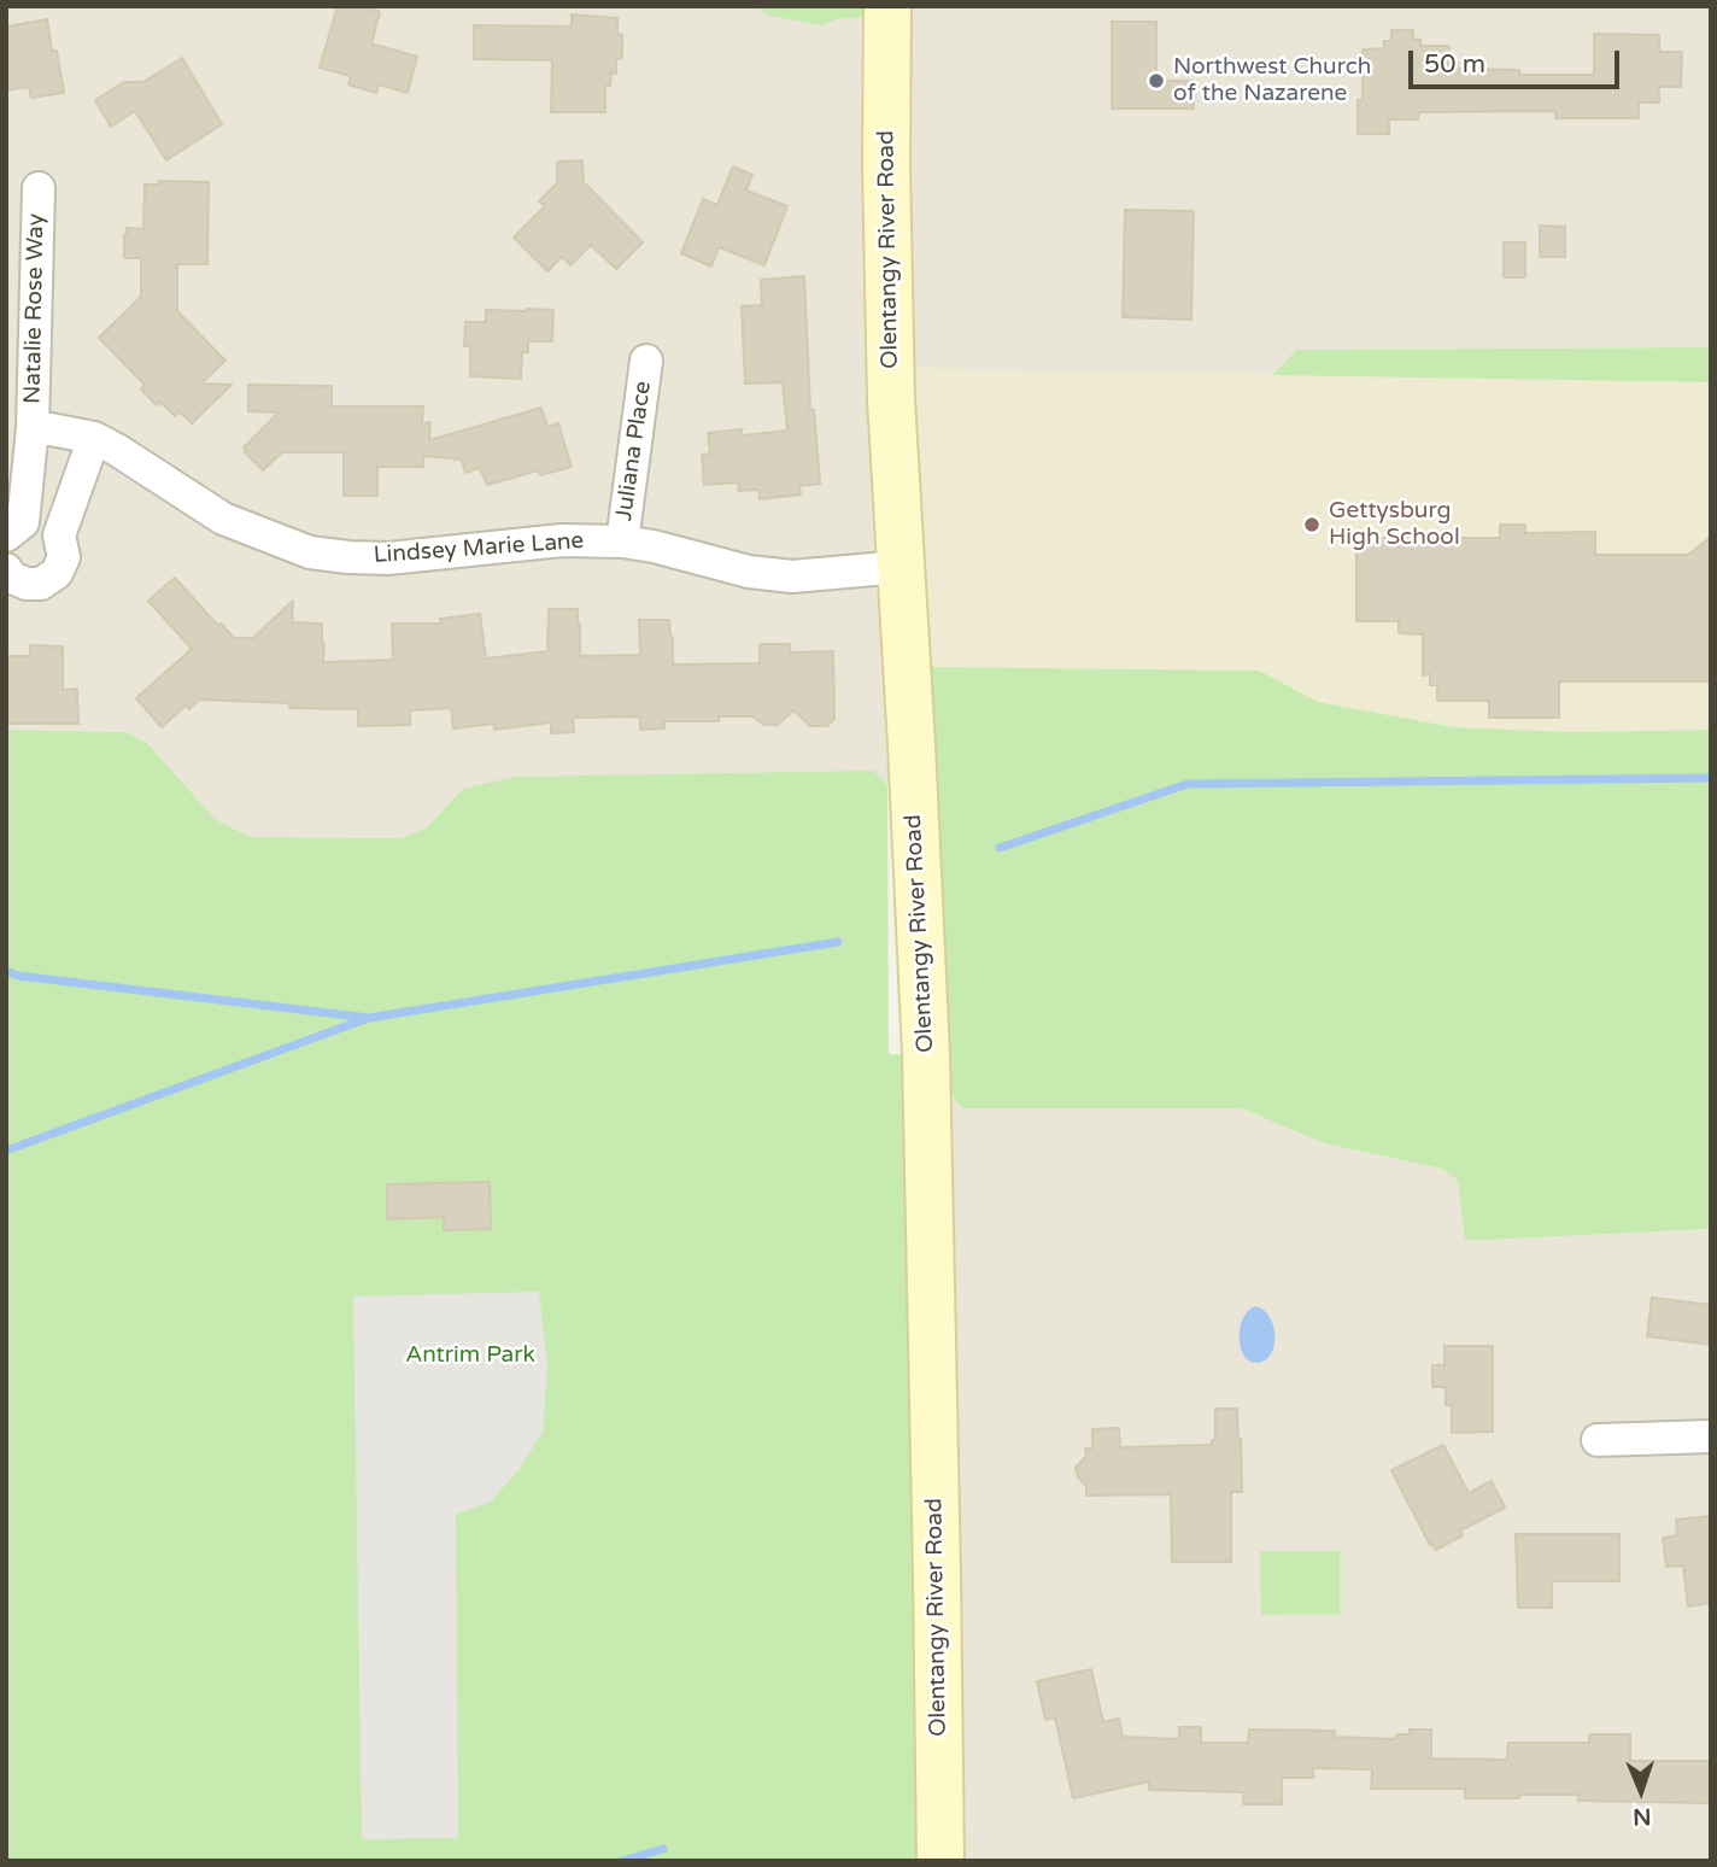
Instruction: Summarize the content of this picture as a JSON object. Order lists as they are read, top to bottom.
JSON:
{
  "streets": {
    "main road": ["Olentangy River Road"],
    "street": ["Natalie Rose Way", "Juliana Place", "Lindsey Marie Lane"]
  },
  "crossings": [
    ["Olentangy River Road", "Lindsey Marie Lane"],
    ["Natalie Rose Way", "Lindsey Marie Lane"],
    ["Juliana Place", "Lindsey Marie Lane"]
  ],
  "parks": ["Antrim Park"],
  "places": ["Northwest Church of the Nazarene", "Gettysburg High School"],
  "scale_bar": "50 m",
  "north": "bottom"
}
